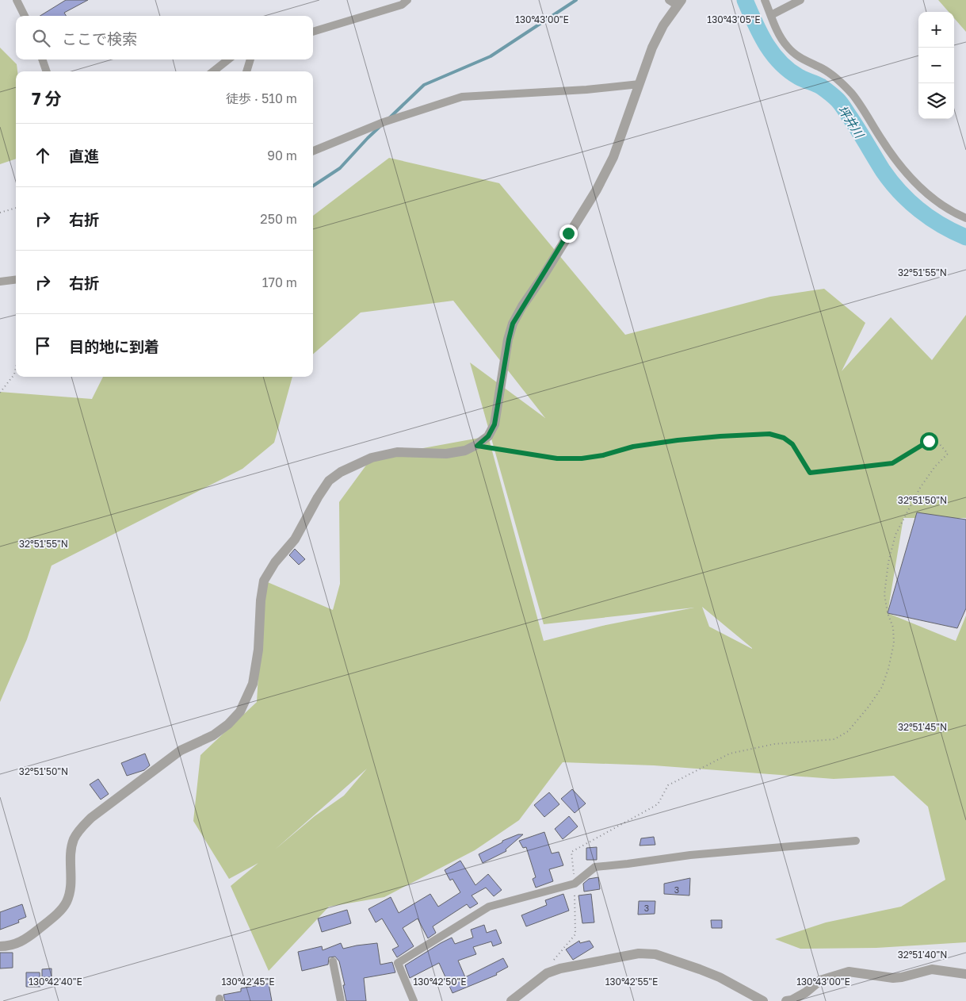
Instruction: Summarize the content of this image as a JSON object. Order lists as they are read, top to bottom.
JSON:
{
  "water": ["坪井川"],
  "house_numbers": ["3", "3"],
  "page": {
    "map_buttons": ["+", "−"],
    "search": "ここで検索",
    "heading": ["7 分", "徒歩 · 510 m"],
    "list": [
      ["直進", "90 m"],
      ["右折", "250 m"],
      ["右折", "170 m"],
      "目的地に到着"
    ]
  },
  "coordinates": [
    "130°43'00\"E",
    "130°43'05\"E",
    "32°51'55\"N",
    "32°51'50\"N",
    "32°51'45\"N",
    "32°51'40\"N",
    "130°42'40\"E",
    "130°42'45\"E",
    "130°42'50\"E",
    "130°42'55\"E"
  ]
}
